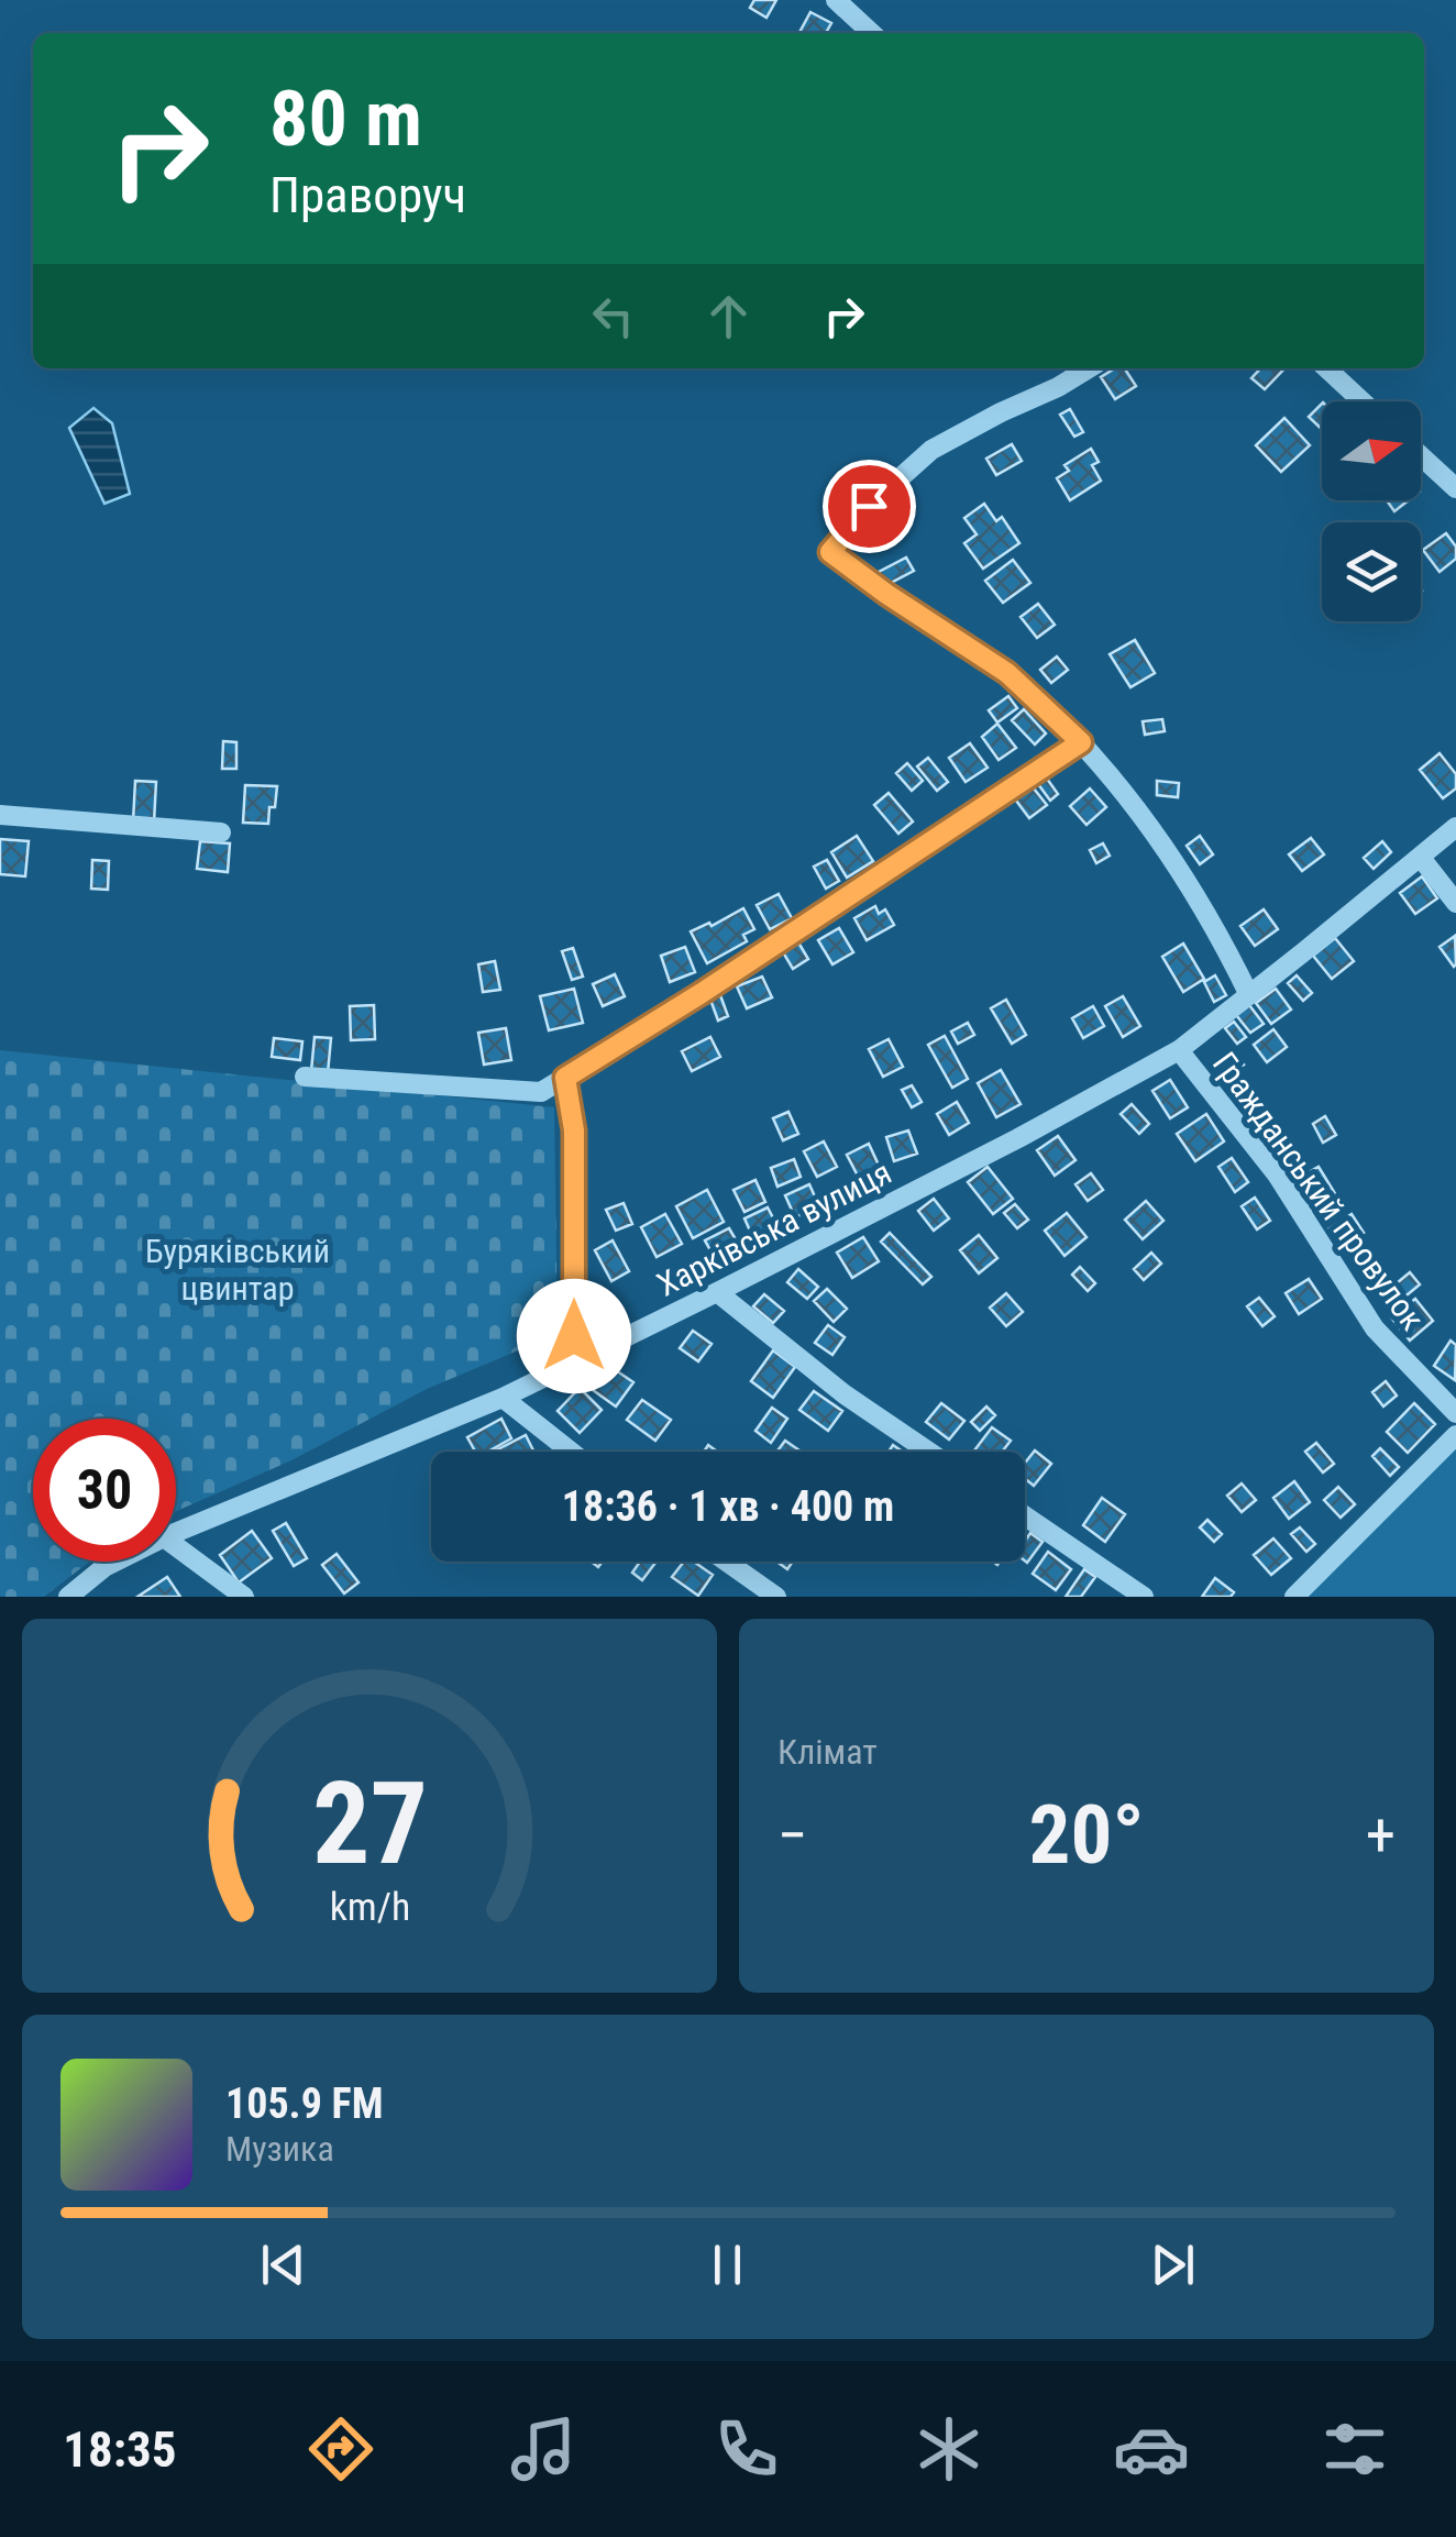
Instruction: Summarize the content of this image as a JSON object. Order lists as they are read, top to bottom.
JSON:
{
  "streets": {
    "street": ["Гражданський провулок", "Харківська вулиця"]
  },
  "crossings": [
    ["Гражданський провулок", "Харківська вулиця"]
  ],
  "parks": ["Буряківський цвинтар"],
  "north": "right",
  "page": {
    "turn": ["80 m", "Праворуч"],
    "limit": "30",
    "trip": "18:36 · 1 хв · 400 m",
    "tile": "Клімат",
    "heat": ["−", "20°", "+"],
    "song": ["105.9 FM", "Музика"],
    "tabs": "18:35",
    "gauge": ["27", "km/h"]
  }
}
